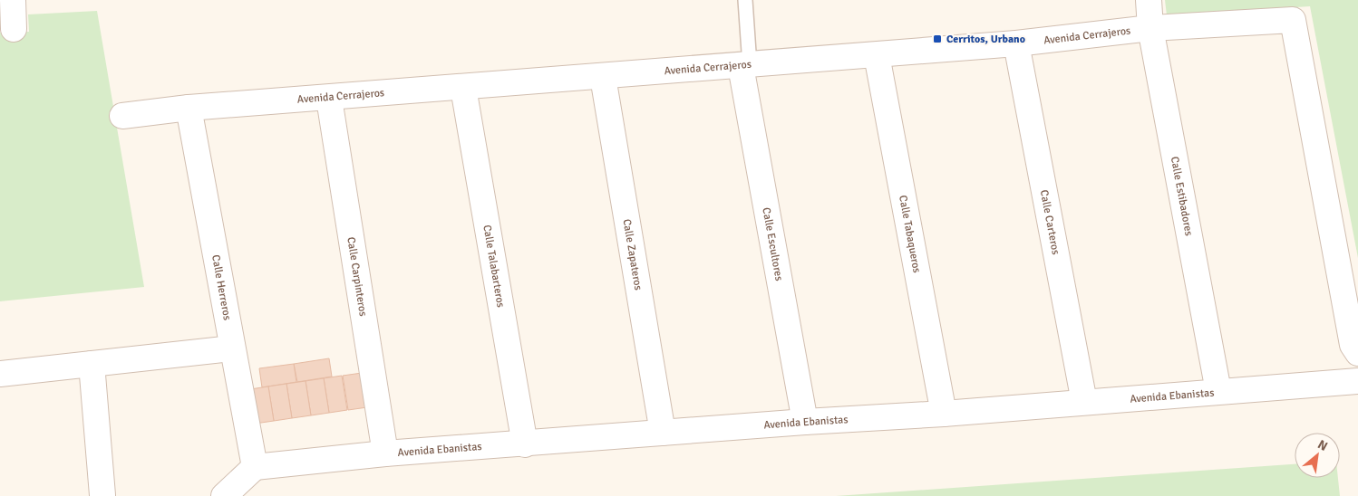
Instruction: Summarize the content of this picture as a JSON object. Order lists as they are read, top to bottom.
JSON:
{
  "streets": {
    "street": [
      "Avenida Cerrajeros",
      "Calle Estibadores",
      "Calle Carteros",
      "Calle Tabaqueros",
      "Calle Escultores",
      "Calle Zapateros",
      "Calle Talabarteros",
      "Calle Carpinteros",
      "Calle Herreros",
      "Avenida Ebanistas"
    ]
  },
  "crossings": [
    ["Avenida Cerrajeros", "Calle Estibadores"],
    ["Avenida Cerrajeros", "Calle Carteros"],
    ["Avenida Cerrajeros", "Calle Tabaqueros"],
    ["Avenida Cerrajeros", "Calle Escultores"],
    ["Avenida Cerrajeros", "Calle Zapateros"],
    ["Avenida Cerrajeros", "Calle Talabarteros"],
    ["Avenida Cerrajeros", "Calle Carpinteros"],
    ["Avenida Cerrajeros", "Calle Herreros"],
    ["Calle Estibadores", "Avenida Ebanistas"],
    ["Calle Carteros", "Avenida Ebanistas"],
    ["Calle Tabaqueros", "Avenida Ebanistas"],
    ["Calle Escultores", "Avenida Ebanistas"],
    ["Calle Zapateros", "Avenida Ebanistas"],
    ["Calle Talabarteros", "Avenida Ebanistas"],
    ["Calle Carpinteros", "Avenida Ebanistas"],
    ["Calle Herreros", "Avenida Ebanistas"]
  ],
  "places": {
    "transit": ["Cerritos, Urbano"]
  },
  "north": "top right"
}
